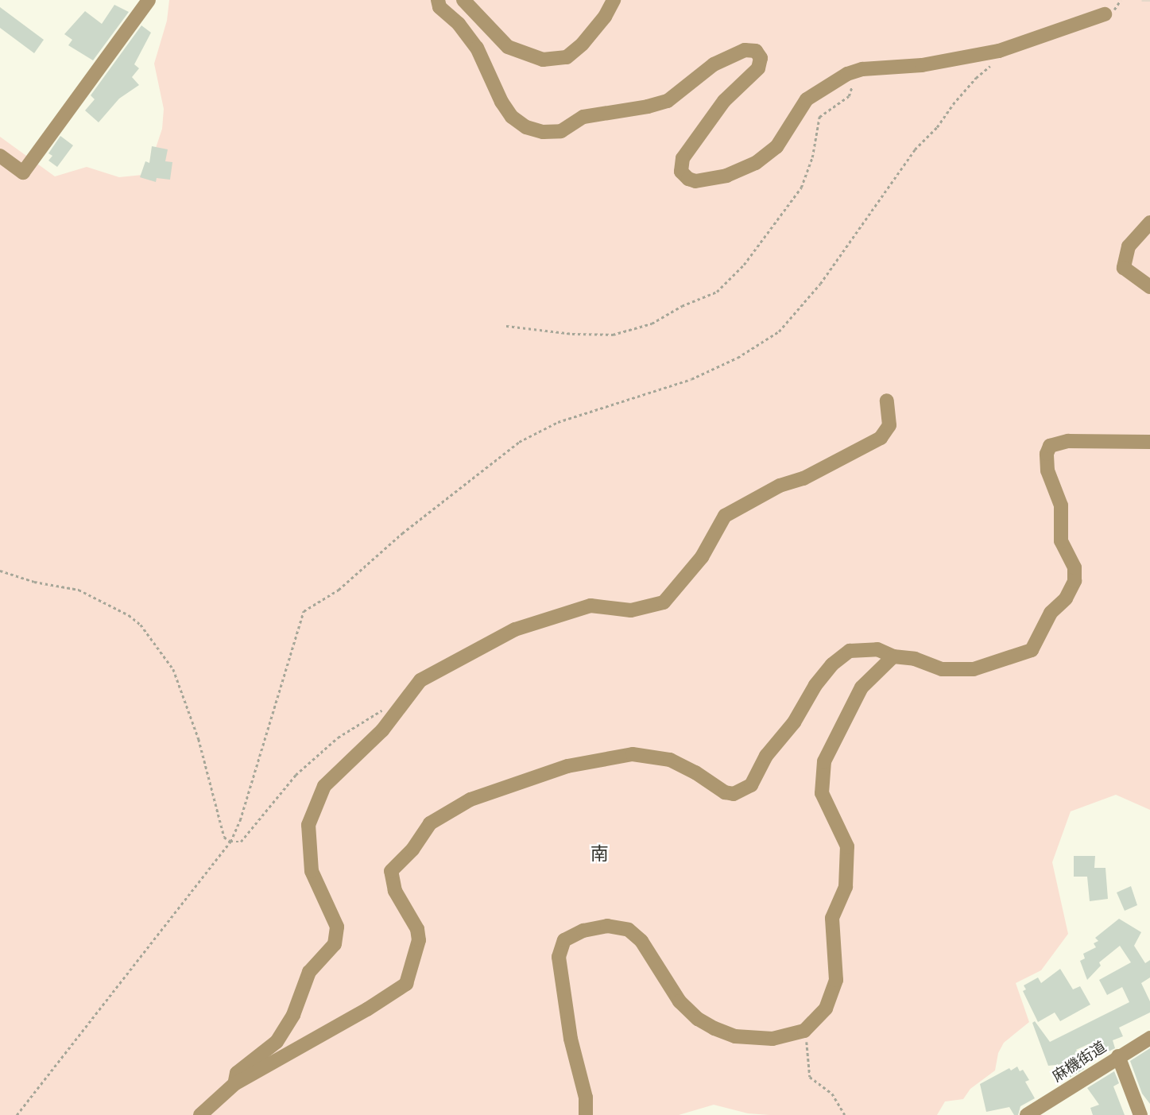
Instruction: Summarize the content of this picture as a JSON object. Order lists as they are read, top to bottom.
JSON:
{
  "streets": {
    "street": ["麻機街道"]
  },
  "districts": ["南"]
}
